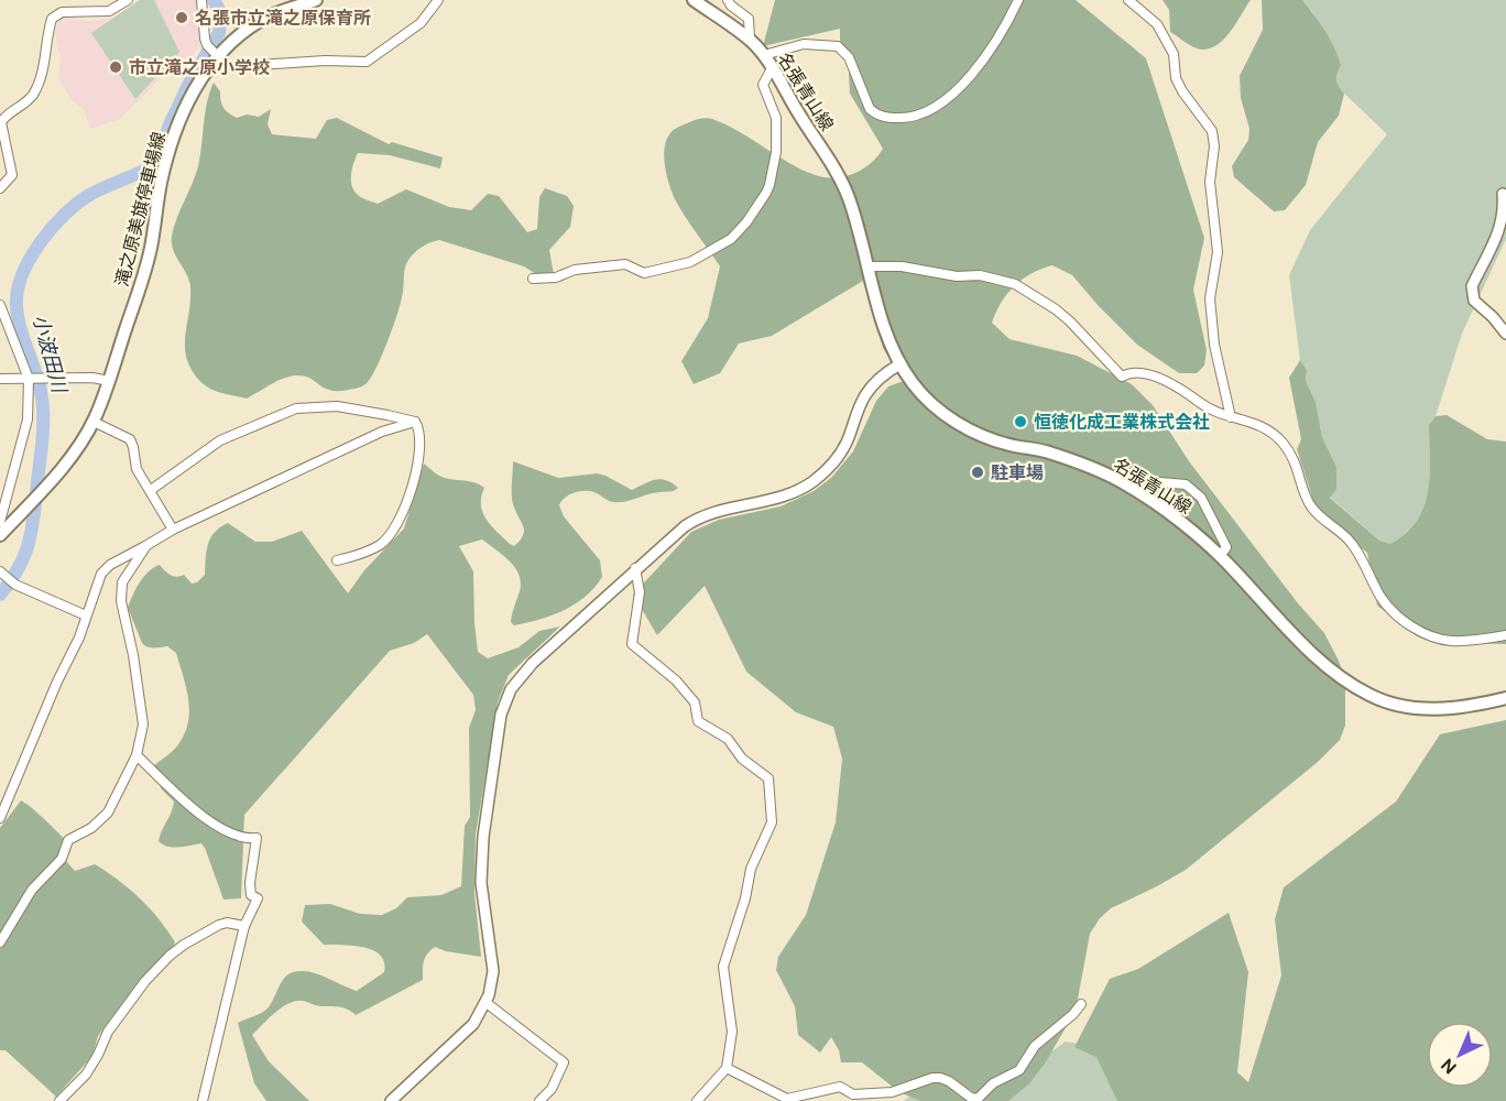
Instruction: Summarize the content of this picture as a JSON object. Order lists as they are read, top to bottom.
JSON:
{
  "streets": {
    "main road": ["名張青山線", "滝之原美旗停車場線"]
  },
  "water": ["小波田川"],
  "places": [
    "名張市立滝之原保育所",
    "市立滝之原小学校",
    "恒徳化成工業株式会社",
    "駐車場"
  ],
  "north": "bottom left"
}
